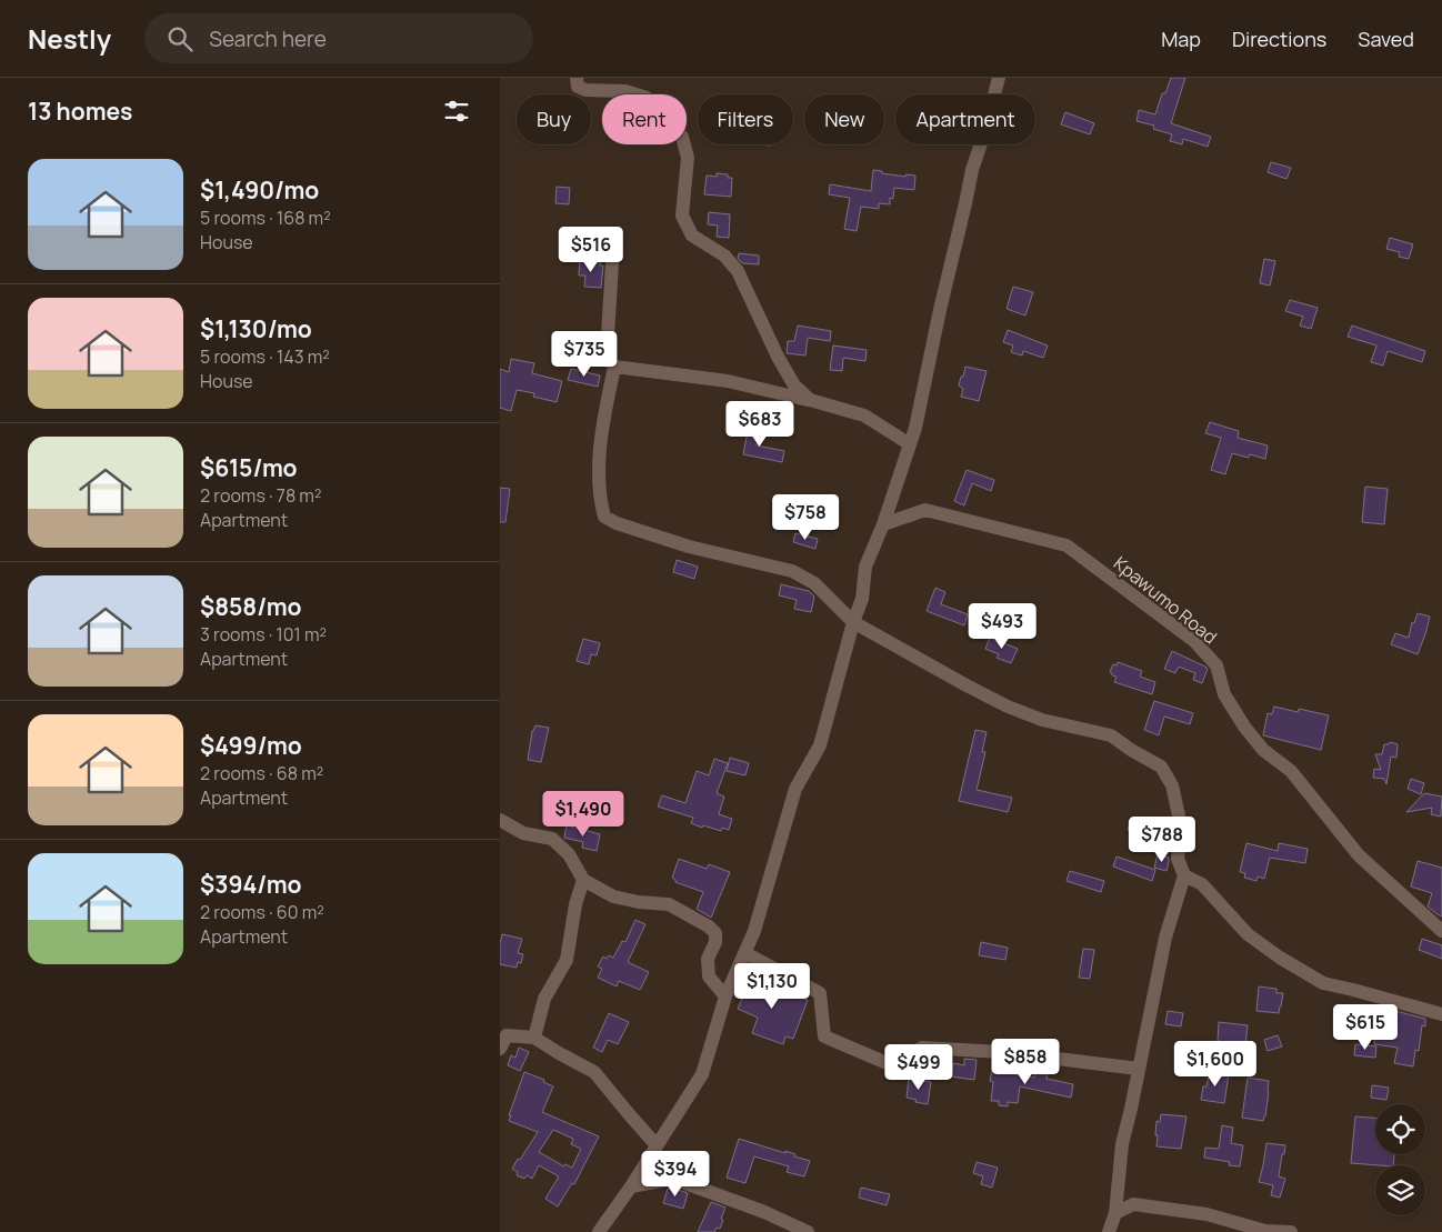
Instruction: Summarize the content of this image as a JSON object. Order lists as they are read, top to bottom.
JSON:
{
  "streets": {
    "street": ["Kpawumo Road"]
  },
  "page": {
    "header": "Nestly",
    "search": "Search here",
    "nav": ["Map", "Directions", "Saved"],
    "heading": "13 homes",
    "chip": [
      "Buy",
      "Rent",
      "Filters",
      "New",
      "Apartment"
    ],
    "list": [
      {
        "name": "$1,490/mo",
        "note": "5 rooms · 168 m² · House"
      },
      {
        "name": "$1,130/mo",
        "note": "5 rooms · 143 m² · House"
      },
      {
        "name": "$615/mo",
        "note": "2 rooms · 78 m² · Apartment"
      },
      {
        "name": "$858/mo",
        "note": "3 rooms · 101 m² · Apartment"
      },
      {
        "name": "$499/mo",
        "note": "2 rooms · 68 m² · Apartment"
      },
      {
        "name": "$394/mo",
        "note": "2 rooms · 60 m² · Apartment"
      }
    ],
    "price": [
      "$516",
      "$735",
      "$683",
      "$758",
      "$493",
      "$1,490",
      "$788",
      "$1,130",
      "$615",
      "$858",
      "$1,600",
      "$499",
      "$394"
    ]
  }
}
